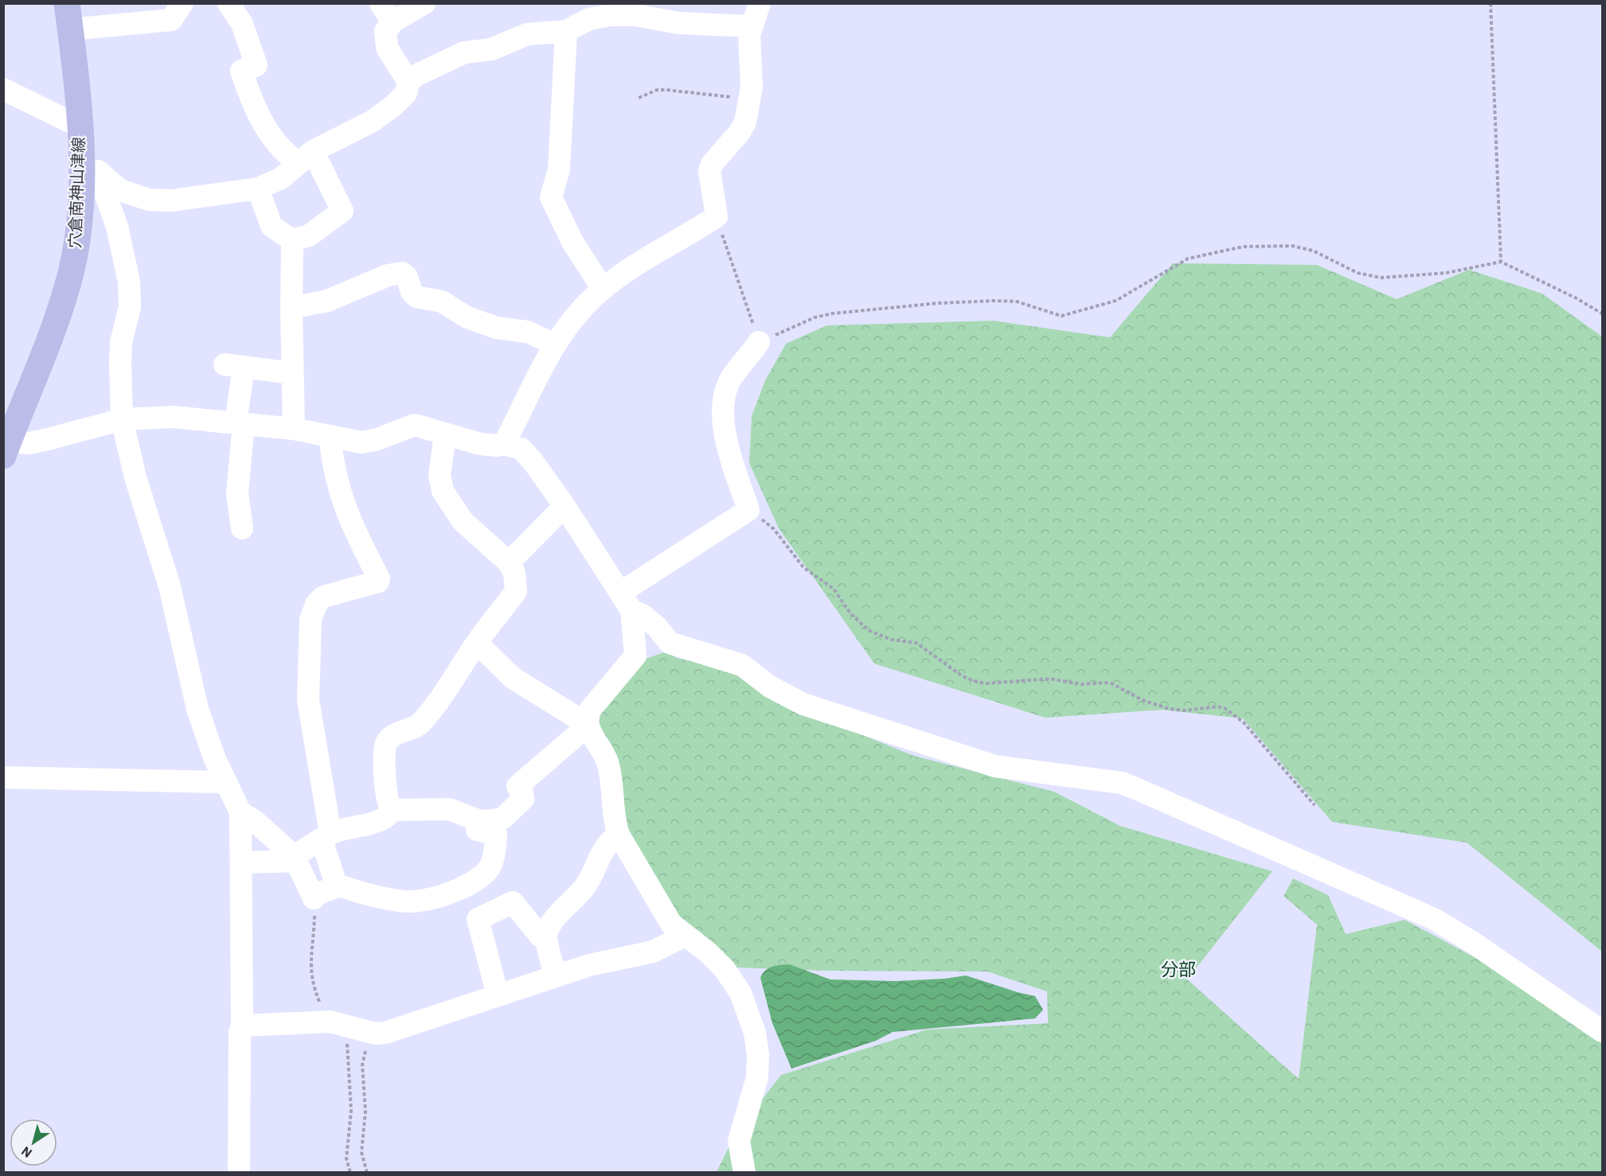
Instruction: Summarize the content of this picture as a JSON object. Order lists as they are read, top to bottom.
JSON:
{
  "streets": {
    "main road": ["穴倉南神山津線"]
  },
  "districts": ["分部"],
  "north": "bottom left"
}
